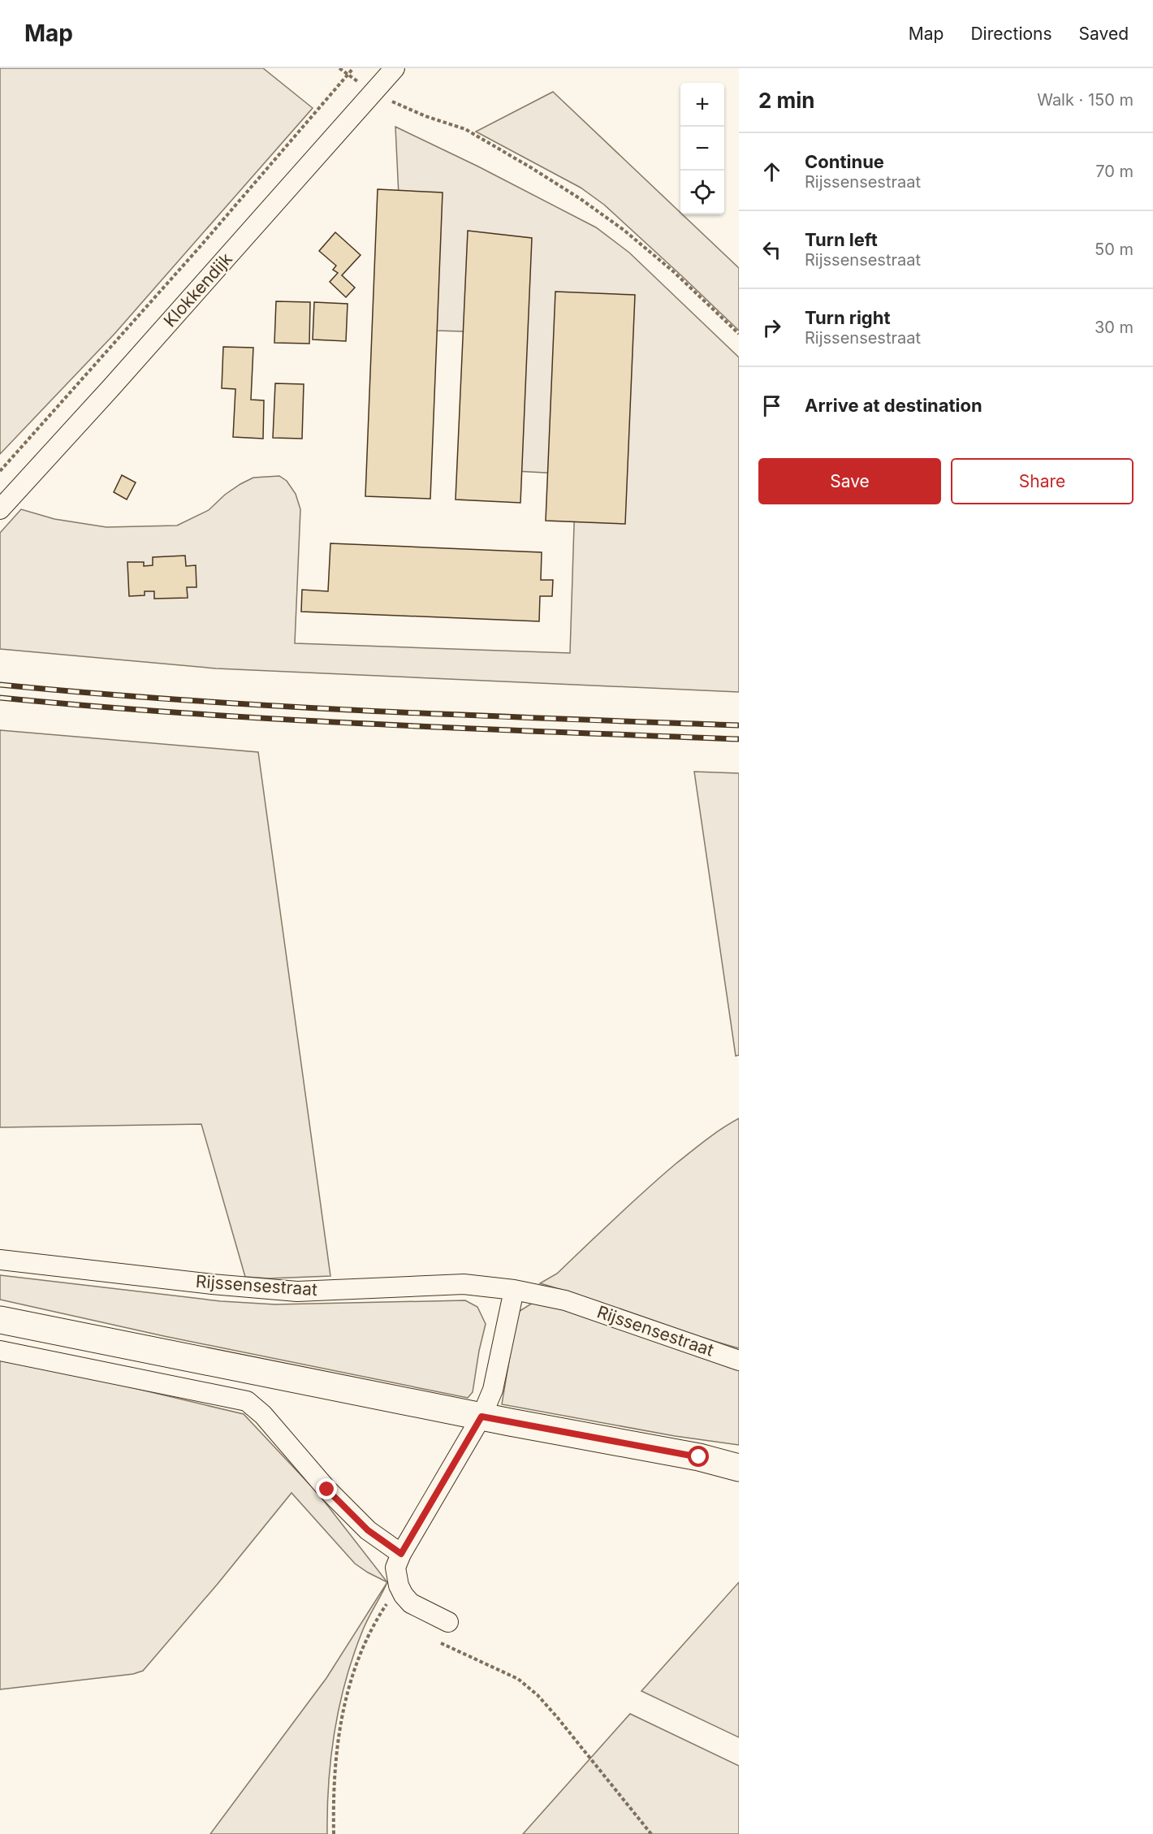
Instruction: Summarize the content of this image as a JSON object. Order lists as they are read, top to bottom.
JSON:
{
  "streets": {
    "street": ["Klokkendijk", "Rijssensestraat"]
  },
  "page": {
    "header": "Map",
    "nav": ["Map", "Directions", "Saved"],
    "heading": ["2 min", "Walk · 150 m"],
    "map_buttons": ["+", "−"],
    "list": [
      ["Continue", "Rijssensestraat", "70 m"],
      ["Turn left", "Rijssensestraat", "50 m"],
      ["Turn right", "Rijssensestraat", "30 m"],
      "Arrive at destination"
    ],
    "buttons": ["Save", "Share"]
  }
}
